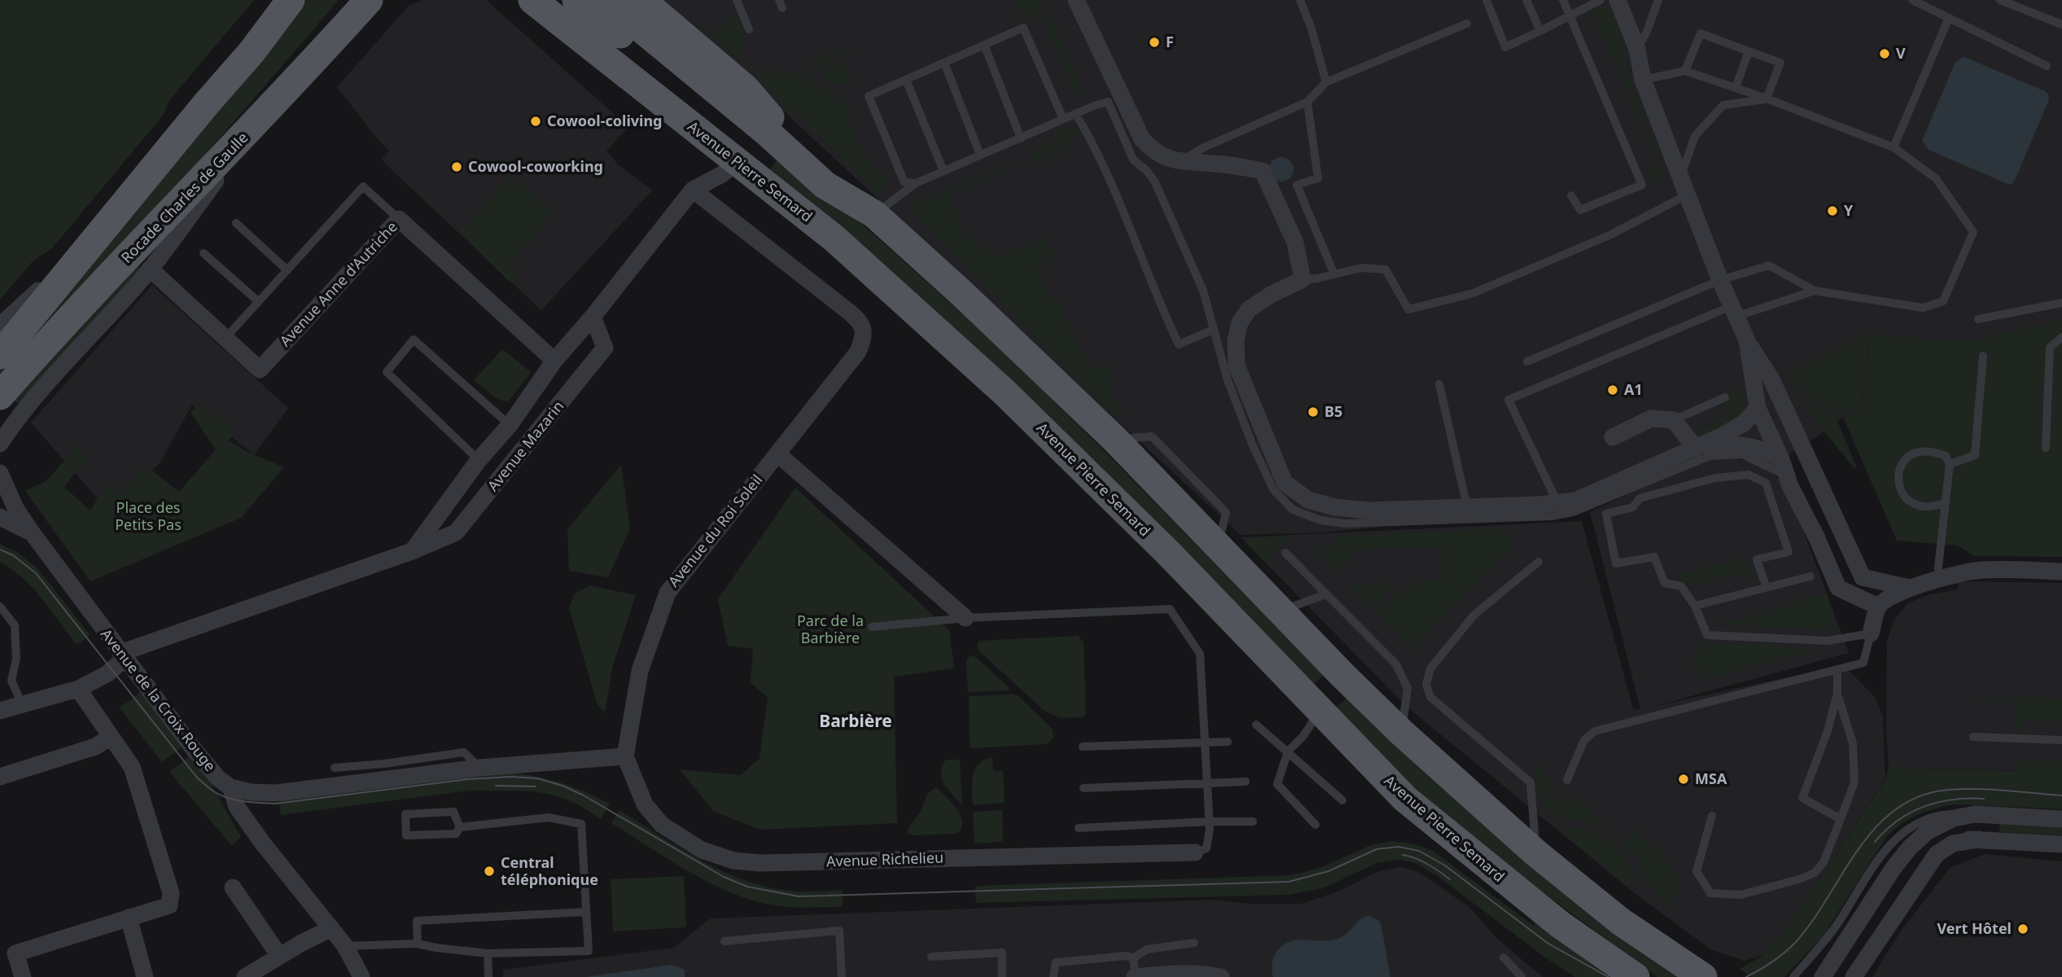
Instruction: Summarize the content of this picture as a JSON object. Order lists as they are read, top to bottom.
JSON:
{
  "streets": {
    "main road": ["Avenue Pierre Semard", "Rocade Charles de Gaulle"],
    "street": [
      "Avenue Anne d'Autriche",
      "Avenue Mazarin",
      "Avenue du Roi Soleil",
      "Avenue de la Croix Rouge",
      "Avenue Richelieu"
    ]
  },
  "crossings": [
    ["Avenue Pierre Semard", "Avenue Mazarin"],
    ["Avenue Anne d'Autriche", "Avenue Mazarin"],
    ["Avenue Mazarin", "Avenue du Roi Soleil"],
    ["Avenue Mazarin", "Avenue de la Croix Rouge"],
    ["Avenue du Roi Soleil", "Avenue Richelieu"]
  ],
  "districts": ["Barbière"],
  "parks": ["Place des Petits Pas", "Parc de la Barbière"],
  "places": [
    "F",
    "V",
    "Cowool-coliving",
    "Cowool-coworking",
    "Y",
    "A1",
    "B5",
    "MSA",
    "Central téléphonique",
    "Vert Hôtel"
  ]
}
